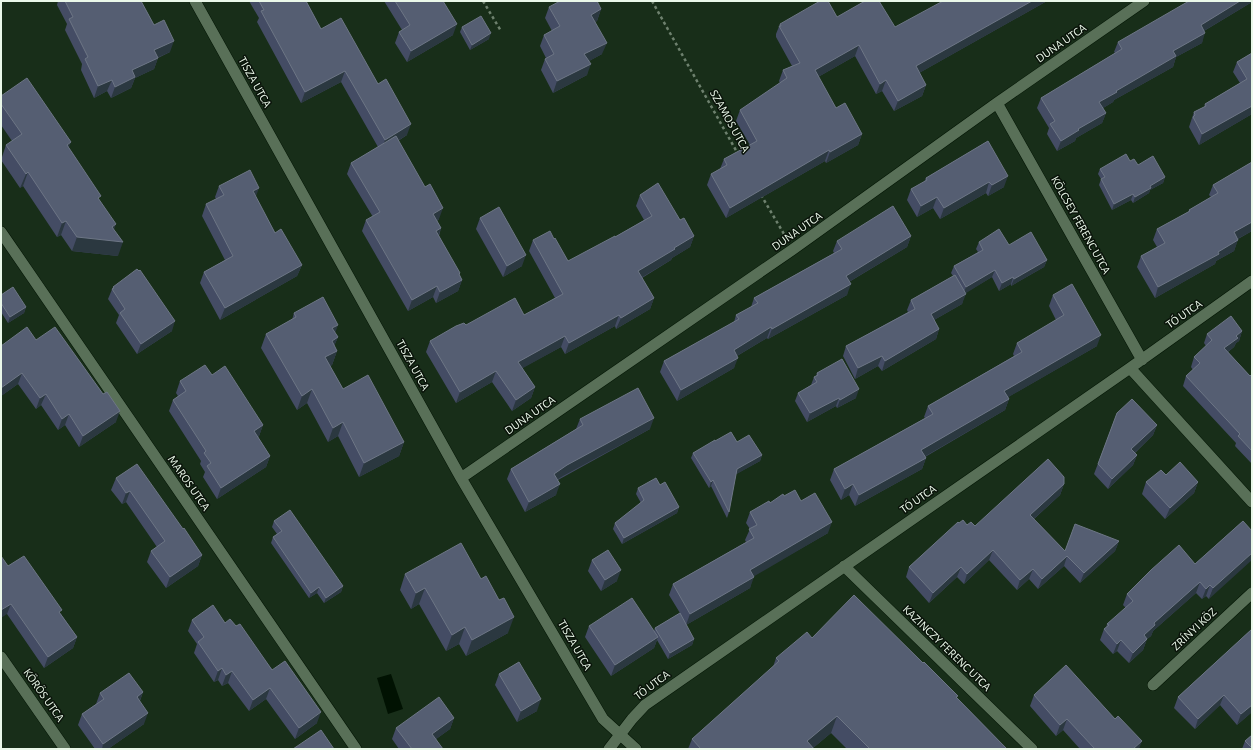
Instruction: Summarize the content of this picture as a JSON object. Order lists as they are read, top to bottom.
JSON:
{
  "streets": {
    "street": [
      "DUNA UTCA",
      "TISZA UTCA",
      "KÖLCSEY FERENC UTCA",
      "TÓ UTCA",
      "MAROS UTCA",
      "ZRÍNYI KÖZ",
      "KAZINCZY FERENC UTCA",
      "KÖRÖS UTCA"
    ],
    "path": ["SZAMOS UTCA"]
  },
  "crossings": [
    ["DUNA UTCA", "TISZA UTCA"],
    ["DUNA UTCA", "KÖLCSEY FERENC UTCA"],
    ["TISZA UTCA", "TÓ UTCA"],
    ["KÖLCSEY FERENC UTCA", "TÓ UTCA"],
    ["TÓ UTCA", "KAZINCZY FERENC UTCA"]
  ]
}
